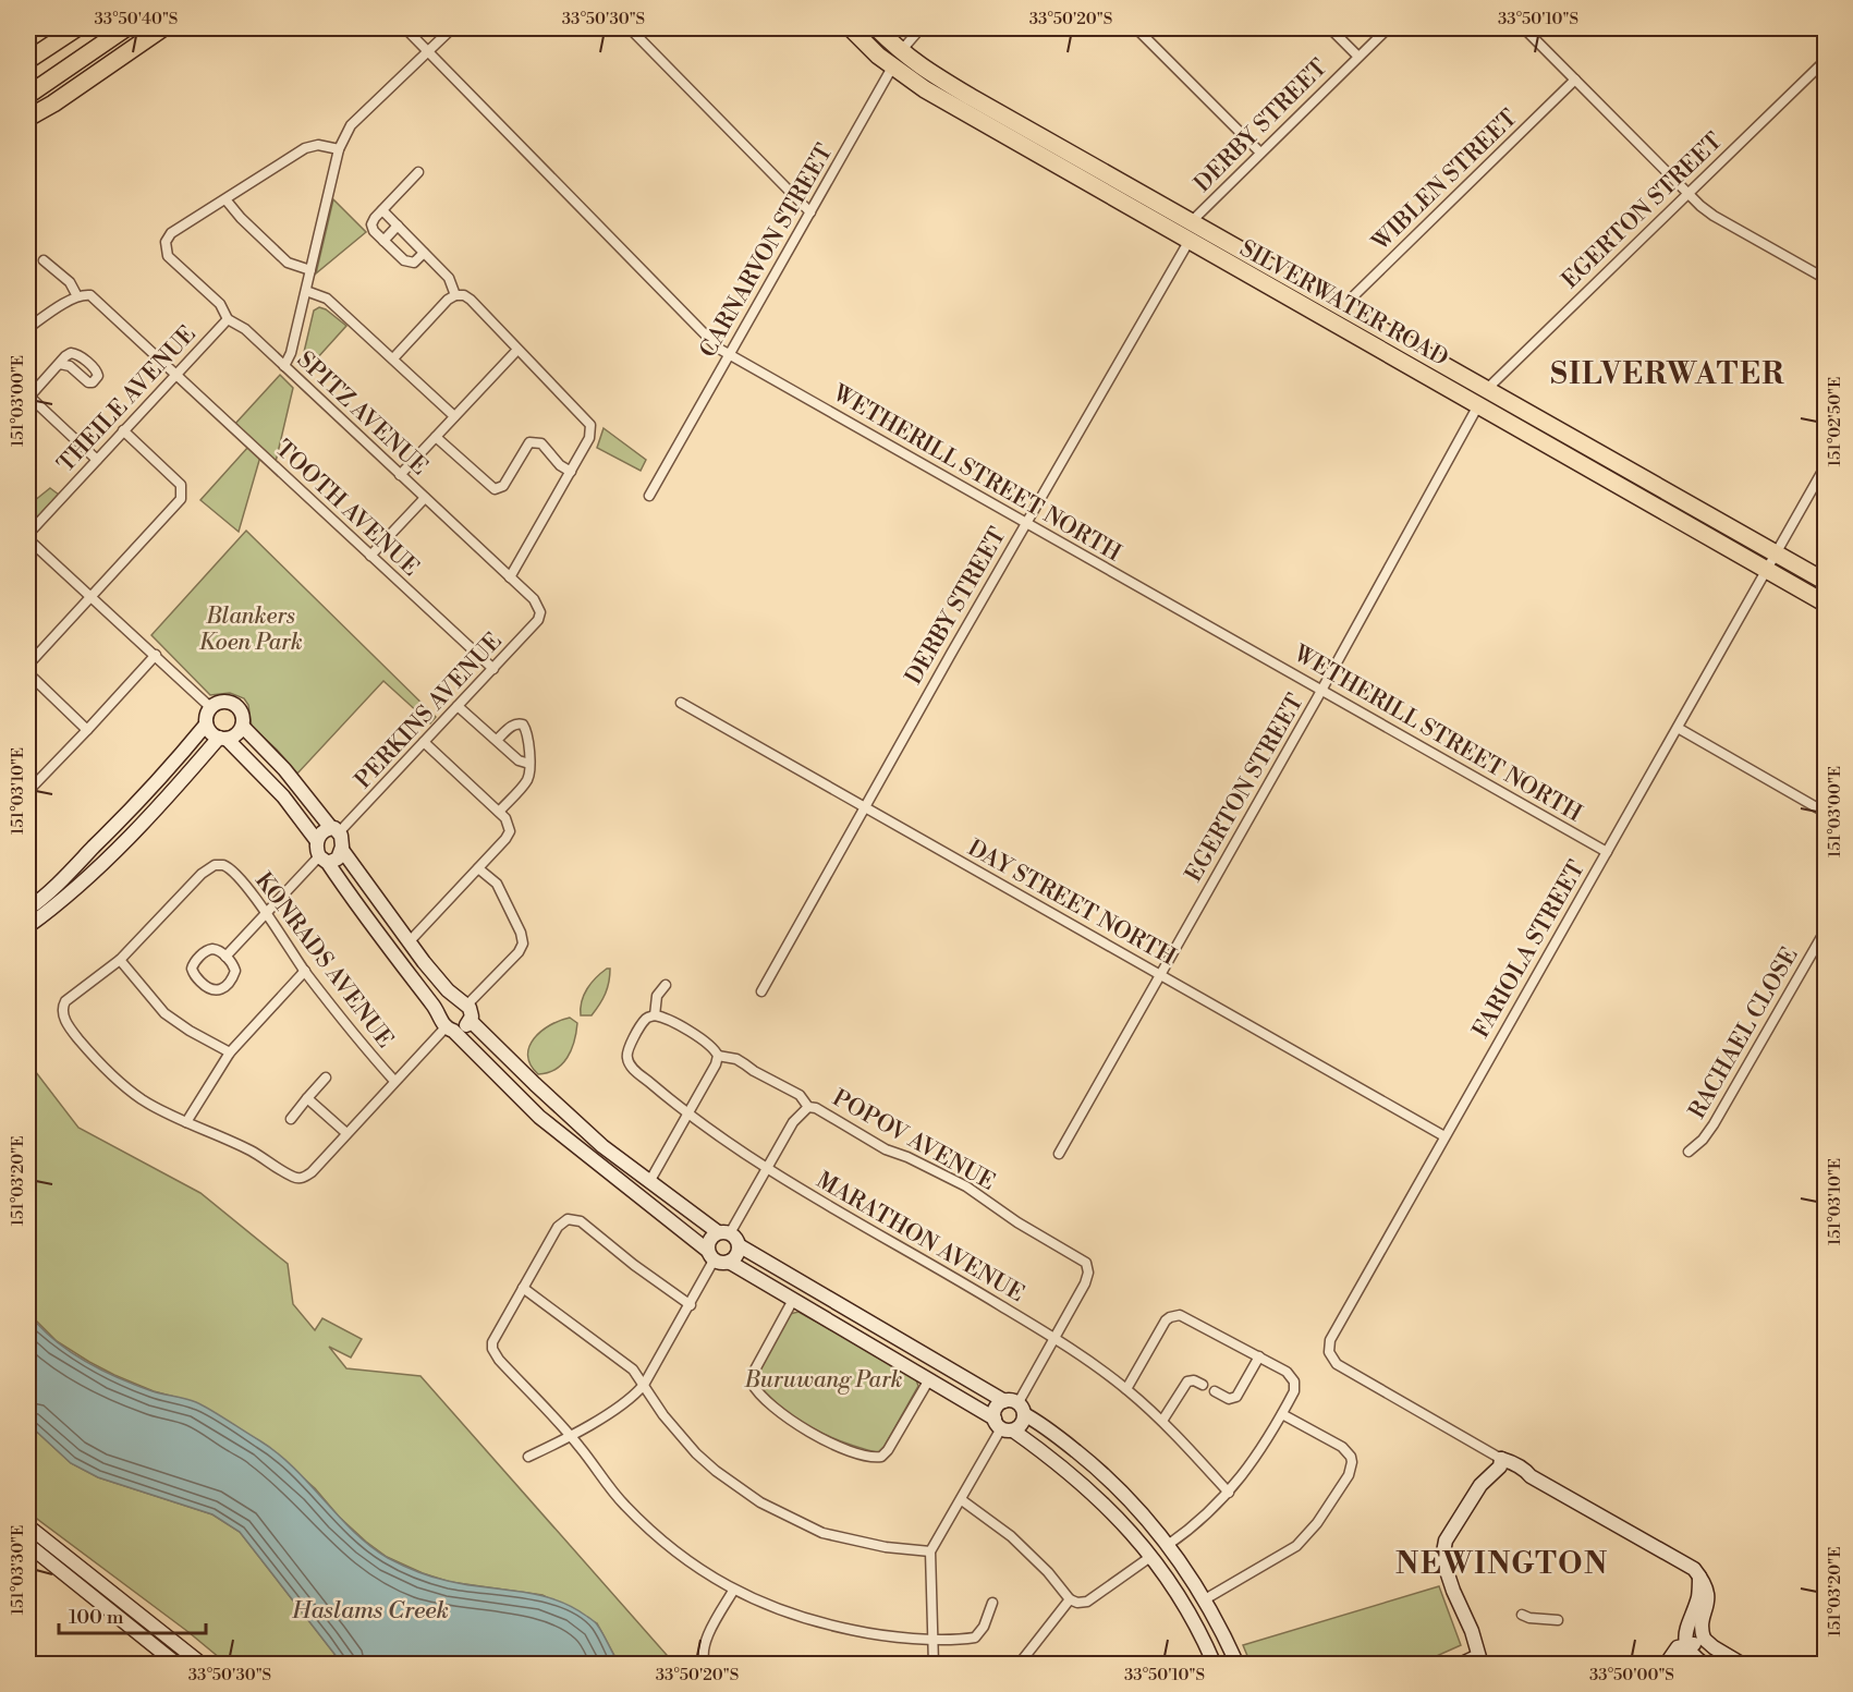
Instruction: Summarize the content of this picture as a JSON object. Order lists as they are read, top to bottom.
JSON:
{
  "streets": {
    "highway": ["SILVERWATER ROAD"],
    "street": [
      "DERBY STREET",
      "WIBLEN STREET",
      "EGERTON STREET",
      "CARNARVON STREET",
      "THEILE AVENUE",
      "SPITZ AVENUE",
      "WETHERILL STREET NORTH",
      "TOOTH AVENUE",
      "PERKINS AVENUE",
      "DAY STREET NORTH",
      "FARIOLA STREET",
      "KONRADS AVENUE",
      "RACHAEL CLOSE",
      "POPOV AVENUE",
      "MARATHON AVENUE"
    ]
  },
  "crossings": [
    ["DERBY STREET", "SILVERWATER ROAD"],
    ["DERBY STREET", "WETHERILL STREET NORTH"],
    ["DERBY STREET", "DAY STREET NORTH"],
    ["WIBLEN STREET", "SILVERWATER ROAD"],
    ["EGERTON STREET", "SILVERWATER ROAD"],
    ["EGERTON STREET", "WETHERILL STREET NORTH"],
    ["EGERTON STREET", "DAY STREET NORTH"],
    ["CARNARVON STREET", "SILVERWATER ROAD"],
    ["CARNARVON STREET", "WETHERILL STREET NORTH"],
    ["SILVERWATER ROAD", "FARIOLA STREET"],
    ["THEILE AVENUE", "SPITZ AVENUE"],
    ["THEILE AVENUE", "TOOTH AVENUE"],
    ["SPITZ AVENUE", "PERKINS AVENUE"],
    ["WETHERILL STREET NORTH", "FARIOLA STREET"],
    ["TOOTH AVENUE", "PERKINS AVENUE"],
    ["DAY STREET NORTH", "FARIOLA STREET"],
    ["POPOV AVENUE", "MARATHON AVENUE"]
  ],
  "districts": ["SILVERWATER", "NEWINGTON"],
  "water": ["Haslams Creek"],
  "parks": ["Blankers Koen Park", "Buruwang Park"],
  "scale_bar": "100 m",
  "coordinates": [
    "33°50'40\"S",
    "33°50'30\"S",
    "33°50'20\"S",
    "33°50'10\"S",
    "151°03'00\"E",
    "151°02'50\"E",
    "151°03'10\"E",
    "151°03'20\"E",
    "151°03'30\"E",
    "33°50'00\"S"
  ]
}
